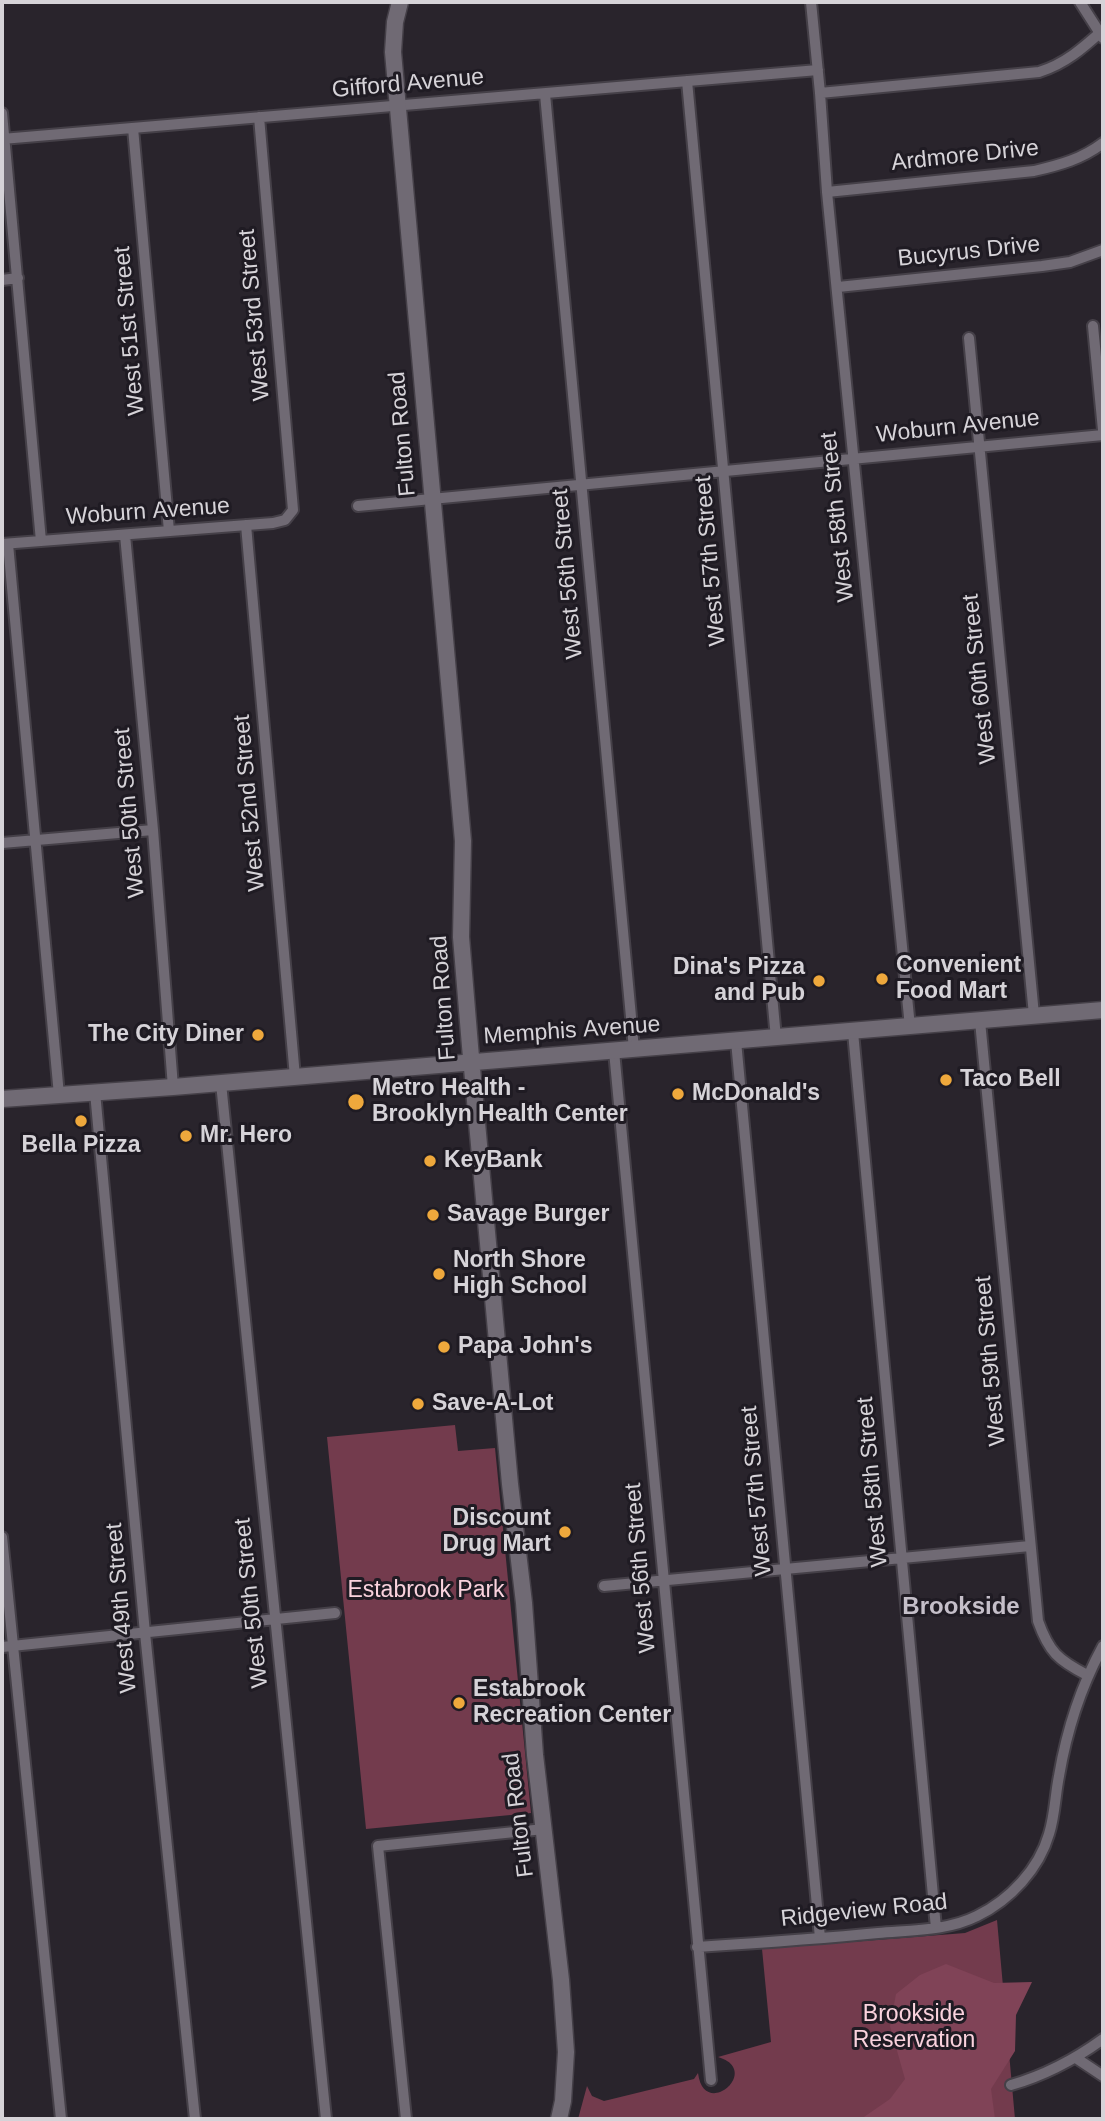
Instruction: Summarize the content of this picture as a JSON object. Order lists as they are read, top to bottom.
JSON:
{
  "streets": {
    "main road": ["Fulton Road", "Memphis Avenue"],
    "street": [
      "Gifford Avenue",
      "Ardmore Drive",
      "Bucyrus Drive",
      "West 53rd Street",
      "West 51st Street",
      "Woburn Avenue",
      "West 58th Street",
      "West 57th Street",
      "West 56th Street",
      "West 60th Street",
      "West 52nd Street",
      "West 50th Street",
      "West 59th Street",
      "West 49th Street",
      "Ridgeview Road"
    ]
  },
  "crossings": [
    ["Gifford Avenue", "West 53rd Street"],
    ["Gifford Avenue", "West 51st Street"],
    ["Gifford Avenue", "Fulton Road"],
    ["Gifford Avenue", "West 58th Street"],
    ["Gifford Avenue", "West 57th Street"],
    ["Gifford Avenue", "West 56th Street"],
    ["Ardmore Drive", "West 58th Street"],
    ["Bucyrus Drive", "West 58th Street"],
    ["West 53rd Street", "Woburn Avenue"],
    ["West 51st Street", "Woburn Avenue"],
    ["Woburn Avenue", "Fulton Road"],
    ["Woburn Avenue", "West 58th Street"],
    ["Woburn Avenue", "West 57th Street"],
    ["Woburn Avenue", "West 56th Street"],
    ["Woburn Avenue", "West 60th Street"],
    ["Woburn Avenue", "West 52nd Street"],
    ["Woburn Avenue", "West 50th Street"],
    ["Fulton Road", "Memphis Avenue"],
    ["West 58th Street", "Memphis Avenue"],
    ["West 58th Street", "Ridgeview Road"],
    ["West 57th Street", "Memphis Avenue"],
    ["West 57th Street", "Ridgeview Road"],
    ["West 56th Street", "Memphis Avenue"],
    ["West 56th Street", "Ridgeview Road"],
    ["West 60th Street", "Memphis Avenue"],
    ["West 52nd Street", "Memphis Avenue"],
    ["West 50th Street", "Memphis Avenue"],
    ["Memphis Avenue", "West 59th Street"],
    ["Memphis Avenue", "West 49th Street"],
    ["West 59th Street", "Ridgeview Road"]
  ],
  "districts": ["Brookside"],
  "parks": ["Estabrook Park", "Brookside Reservation"],
  "places": [
    "Convenient Food Mart",
    "Dina's Pizza and Pub",
    "The City Diner",
    "Taco Bell",
    "McDonald's",
    "Metro Health - Brooklyn Health Center",
    "Bella Pizza",
    "Mr. Hero",
    "KeyBank",
    "Savage Burger",
    "North Shore High School",
    "Papa John's",
    "Save-A-Lot",
    "Discount Drug Mart",
    "Estabrook Recreation Center"
  ]
}
